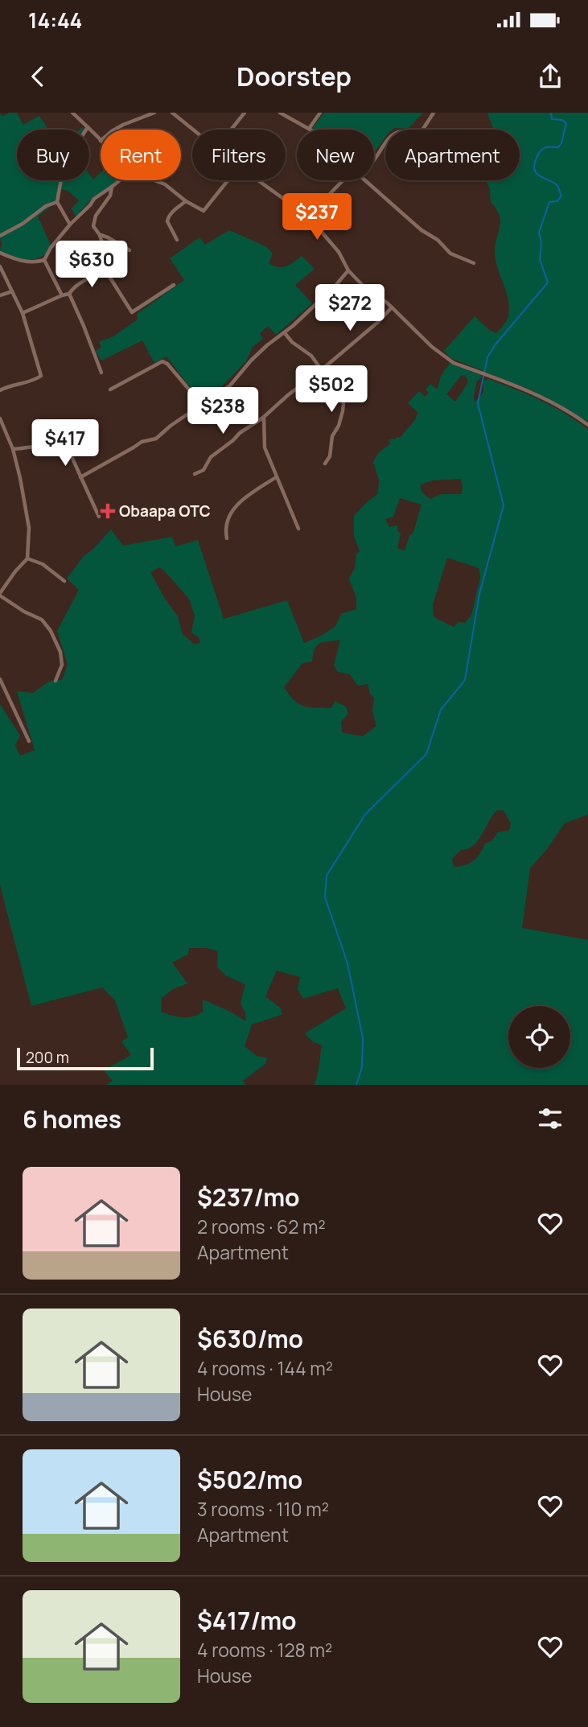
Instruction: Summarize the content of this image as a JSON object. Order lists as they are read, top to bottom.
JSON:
{
  "places": {
    "health": ["Obaapa OTC"]
  },
  "scale_bar": "200 m",
  "page": {
    "status": "14:44",
    "header": "Doorstep",
    "chip": [
      "Buy",
      "Rent",
      "Filters",
      "New",
      "Apartment"
    ],
    "price": [
      "$237",
      "$630",
      "$272",
      "$502",
      "$238",
      "$417"
    ],
    "scale": "200 m",
    "heading": "6 homes",
    "list": [
      {
        "name": "$237/mo",
        "note": "2 rooms · 62 m² · Apartment"
      },
      {
        "name": "$630/mo",
        "note": "4 rooms · 144 m² · House"
      },
      {
        "name": "$502/mo",
        "note": "3 rooms · 110 m² · Apartment"
      },
      {
        "name": "$417/mo",
        "note": "4 rooms · 128 m² · House"
      }
    ]
  }
}
